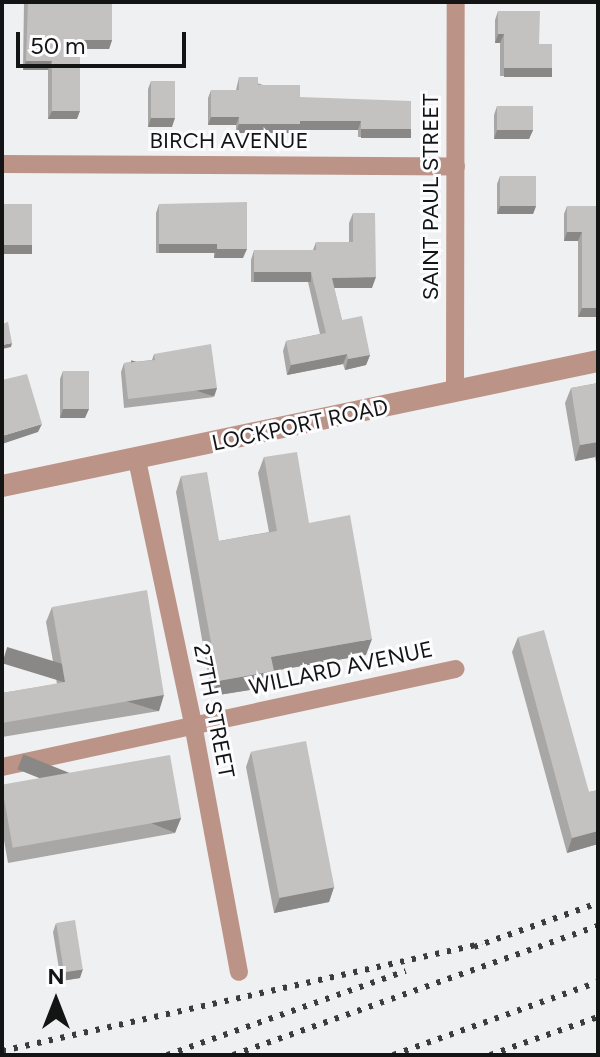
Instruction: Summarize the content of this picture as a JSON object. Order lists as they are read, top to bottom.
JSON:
{
  "streets": {
    "street": [
      "BIRCH AVENUE",
      "SAINT PAUL STREET",
      "LOCKPORT ROAD",
      "WILLARD AVENUE",
      "27TH STREET"
    ]
  },
  "crossings": [
    ["BIRCH AVENUE", "SAINT PAUL STREET"],
    ["SAINT PAUL STREET", "LOCKPORT ROAD"],
    ["LOCKPORT ROAD", "27TH STREET"],
    ["WILLARD AVENUE", "27TH STREET"]
  ],
  "scale_bar": "50 m",
  "north": "top"
}
